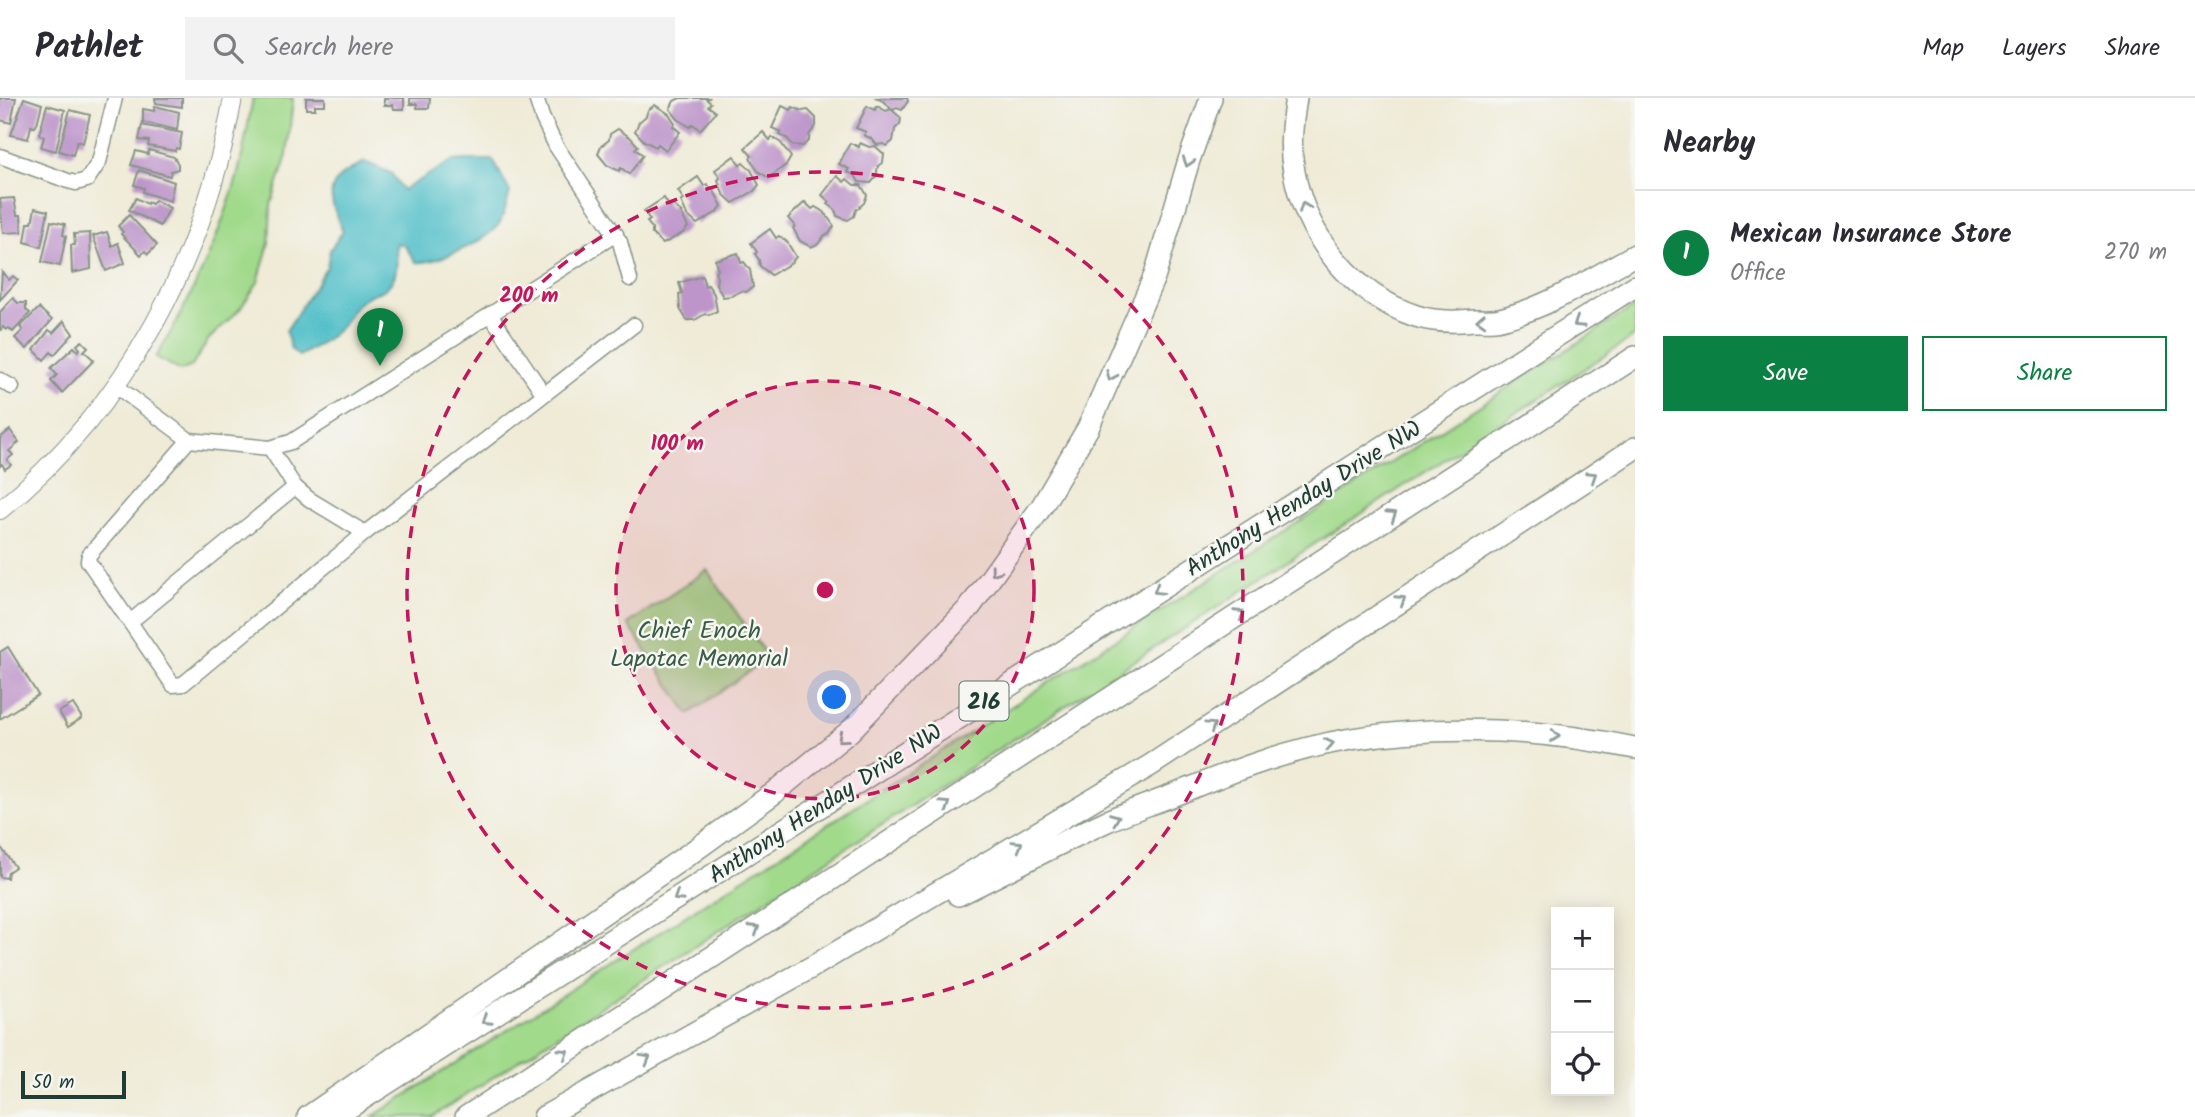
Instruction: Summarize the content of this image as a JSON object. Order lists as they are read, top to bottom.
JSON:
{
  "streets": {
    "highway": ["Anthony Henday Drive NW", "216"]
  },
  "parks": ["Chief Enoch Lapotac Memorial"],
  "scale_bar": "50 m",
  "page": {
    "header": "Pathlet",
    "search": "Search here",
    "nav": ["Map", "Layers", "Share"],
    "heading": "Nearby",
    "list": [
      {
        "mark": "1",
        "name": "Mexican Insurance Store",
        "note": "Office",
        "value": "270 m"
      }
    ],
    "pins": "1",
    "buttons": ["Save", "Share"],
    "map_buttons": ["+", "−"],
    "scale": "50 m"
  },
  "rings": ["200 m", "100 m"]
}
